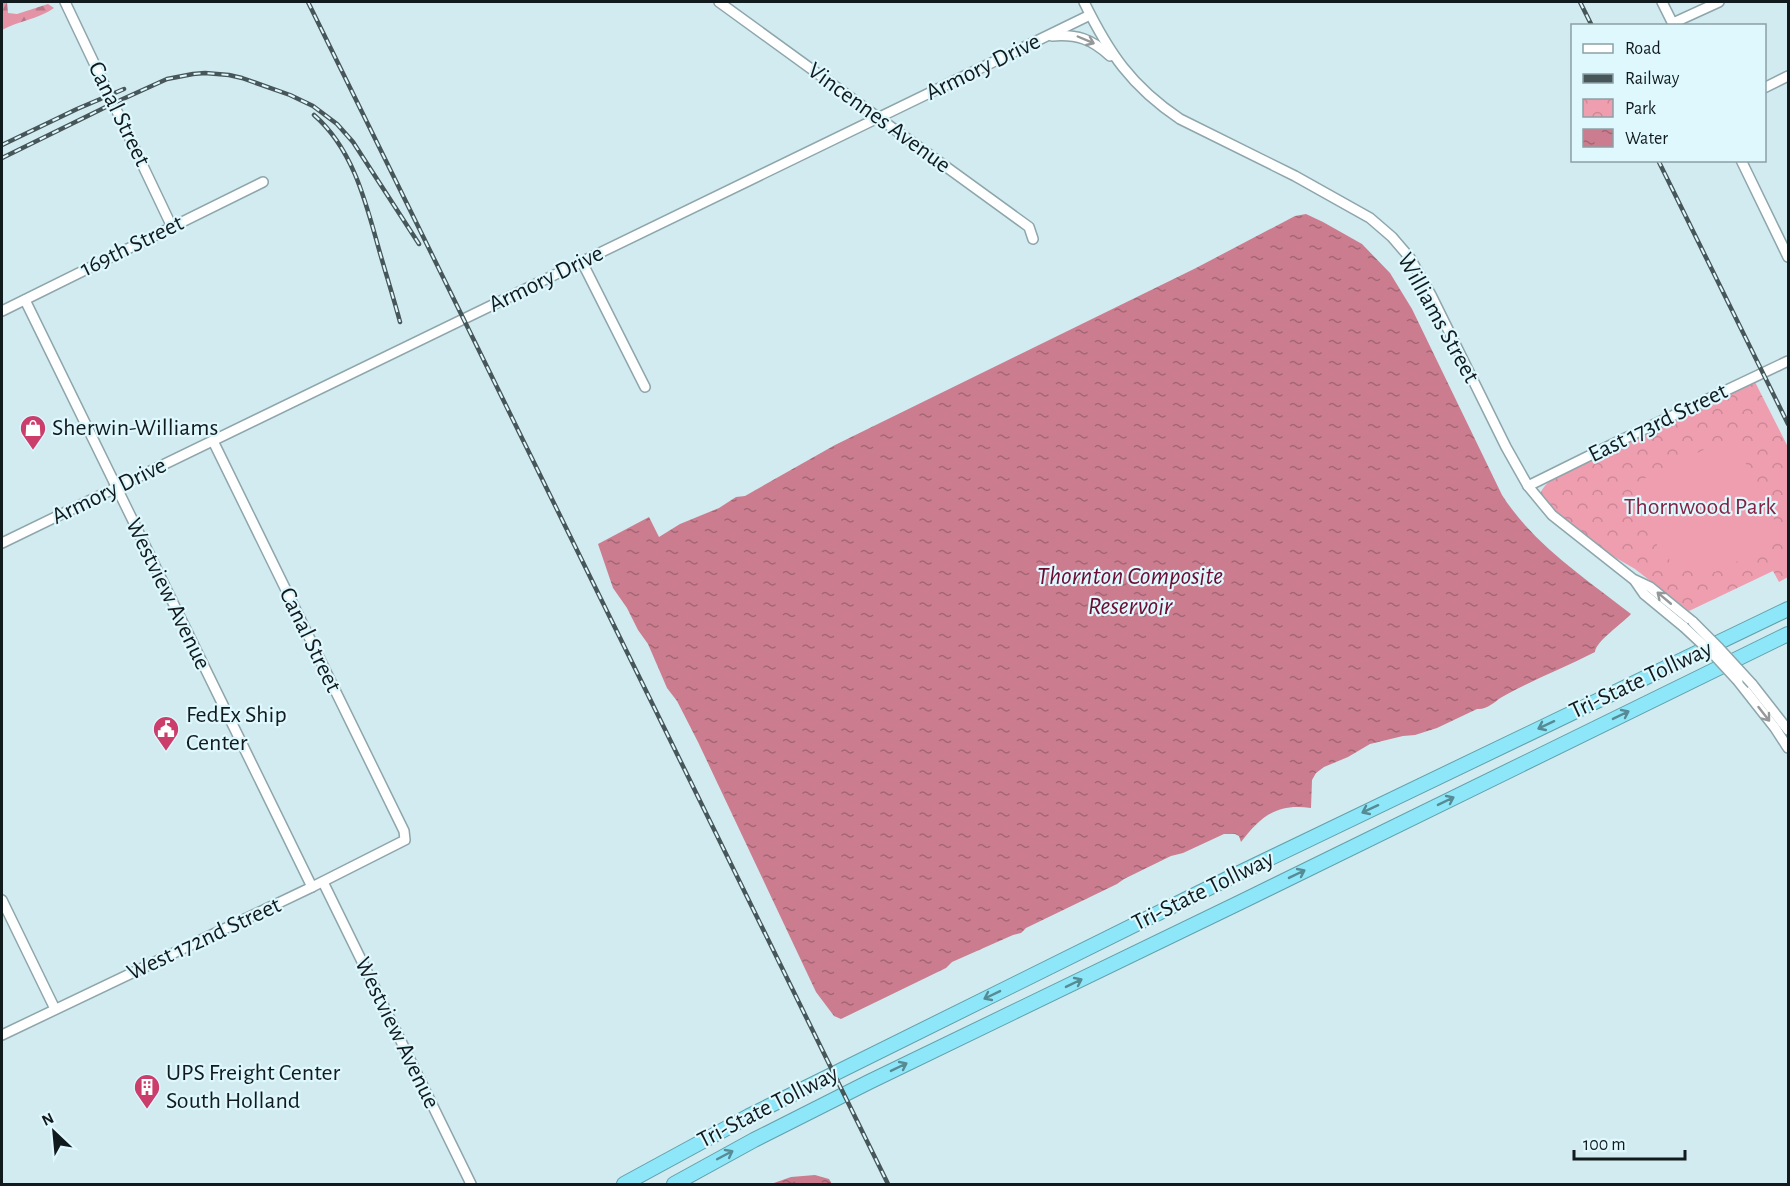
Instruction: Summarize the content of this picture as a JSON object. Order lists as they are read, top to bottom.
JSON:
{
  "streets": {
    "highway": ["Tri-State Tollway"],
    "street": [
      "Armory Drive",
      "Canal Street",
      "Vincennes Avenue",
      "169th Street",
      "Williams Street",
      "East 173rd Street",
      "Westview Avenue",
      "West 172nd Street"
    ]
  },
  "crossings": [
    ["Armory Drive", "Canal Street"],
    ["Armory Drive", "Vincennes Avenue"],
    ["Armory Drive", "Williams Street"],
    ["Armory Drive", "Westview Avenue"],
    ["Canal Street", "169th Street"],
    ["Canal Street", "West 172nd Street"],
    ["169th Street", "Westview Avenue"],
    ["Williams Street", "East 173rd Street"],
    ["Westview Avenue", "West 172nd Street"]
  ],
  "water": ["Thornton Composite Reservoir"],
  "parks": ["Thornwood Park"],
  "places": {
    "shop": ["Sherwin-Williams"],
    "public building": ["FedEx Ship Center"],
    "building": ["UPS Freight Center South Holland"]
  },
  "legend": [
    "Road",
    "Railway",
    "Park",
    "Water"
  ],
  "scale_bar": "100 m",
  "north": "top left"
}
